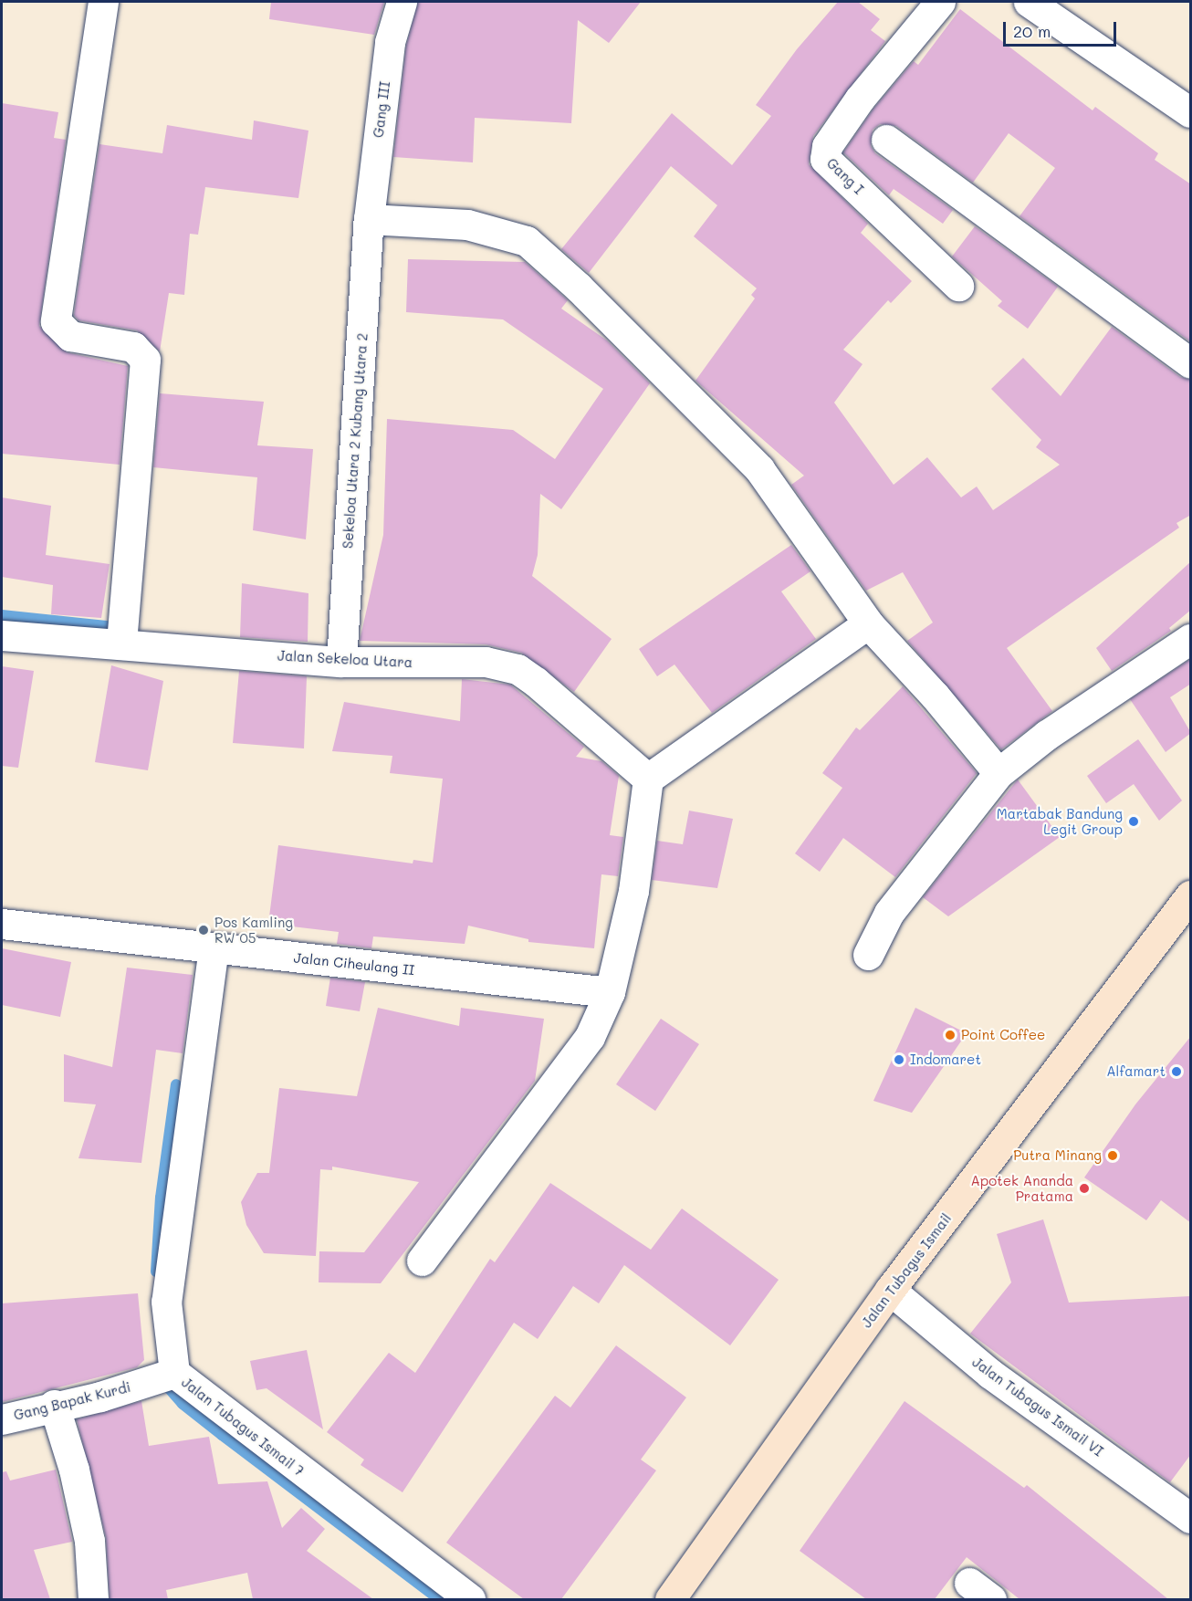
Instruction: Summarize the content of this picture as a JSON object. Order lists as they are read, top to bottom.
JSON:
{
  "streets": {
    "main road": ["Jalan Tubagus Ismail"],
    "street": [
      "Gang III",
      "Gang I",
      "Sekeloa Utara 2 Kubang Utara 2",
      "Jalan Sekeloa Utara",
      "Jalan Ciheulang II",
      "Gang Bapak Kurdi",
      "Jalan Tubagus Ismail VI",
      "Jalan Tubagus Ismail 7"
    ]
  },
  "crossings": [
    ["Gang III", "Sekeloa Utara 2 Kubang Utara 2"],
    ["Sekeloa Utara 2 Kubang Utara 2", "Jalan Sekeloa Utara"],
    ["Jalan Ciheulang II", "Jalan Tubagus Ismail 7"],
    ["Jalan Tubagus Ismail", "Jalan Tubagus Ismail VI"],
    ["Gang Bapak Kurdi", "Jalan Tubagus Ismail 7"]
  ],
  "places": [
    "Martabak Bandung Legit Group",
    "Pos Kamling RW 05",
    "Point Coffee",
    "Indomaret",
    "Alfamart",
    "Putra Minang",
    "Apotek Ananda Pratama"
  ],
  "scale_bar": "20 m"
}
